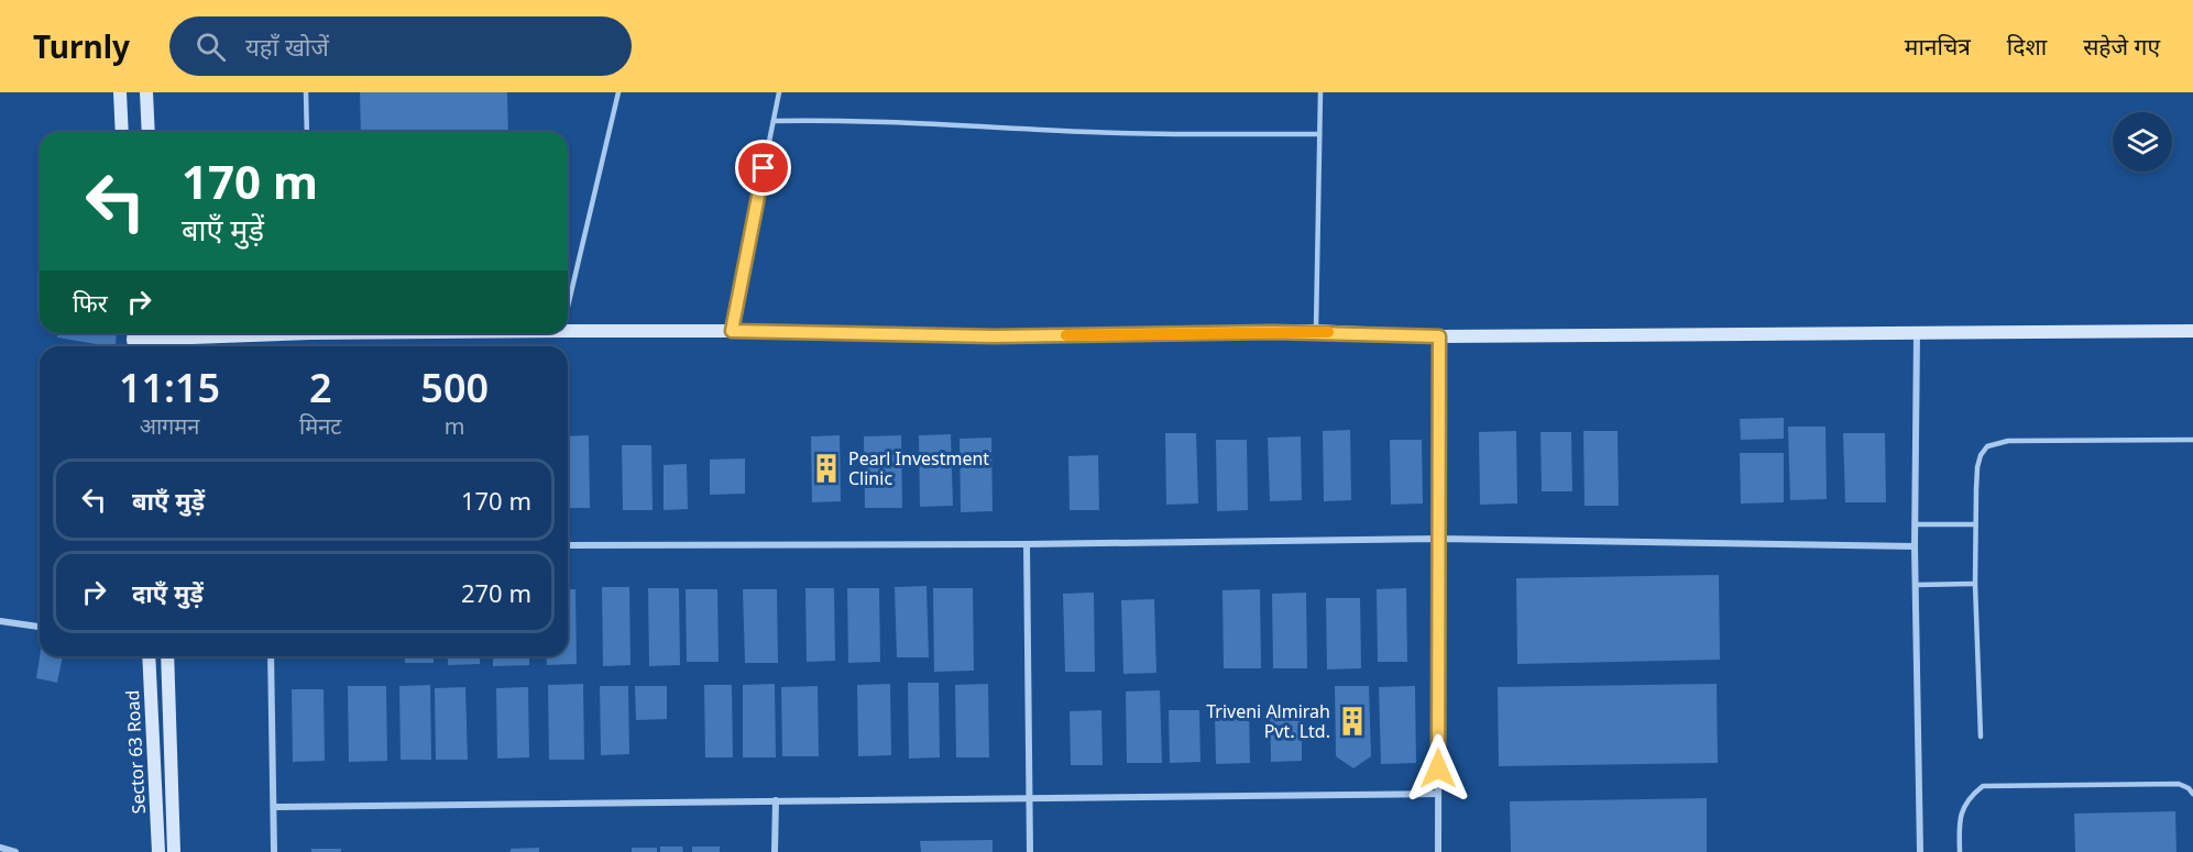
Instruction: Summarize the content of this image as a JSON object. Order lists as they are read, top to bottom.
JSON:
{
  "streets": {
    "street": ["Sector 63 Road"]
  },
  "places": {
    "building": ["Pearl Investment Clinic", "Triveni Almirah Pvt. Ltd."]
  },
  "page": {
    "header": "Turnly",
    "search": "यहाँ खोजें",
    "nav": ["मानचित्र", "दिशा", "सहेजे गए"],
    "turn": ["170 m", "बाएँ मुड़ें"],
    "then": "फिर",
    "eta": [
      "11:15",
      "आगमन",
      "2",
      "मिनट",
      "500",
      "m"
    ],
    "list": [
      {
        "name": "बाएँ मुड़ें",
        "value": "170 m"
      },
      {
        "name": "दाएँ मुड़ें",
        "value": "270 m"
      }
    ]
  }
}
